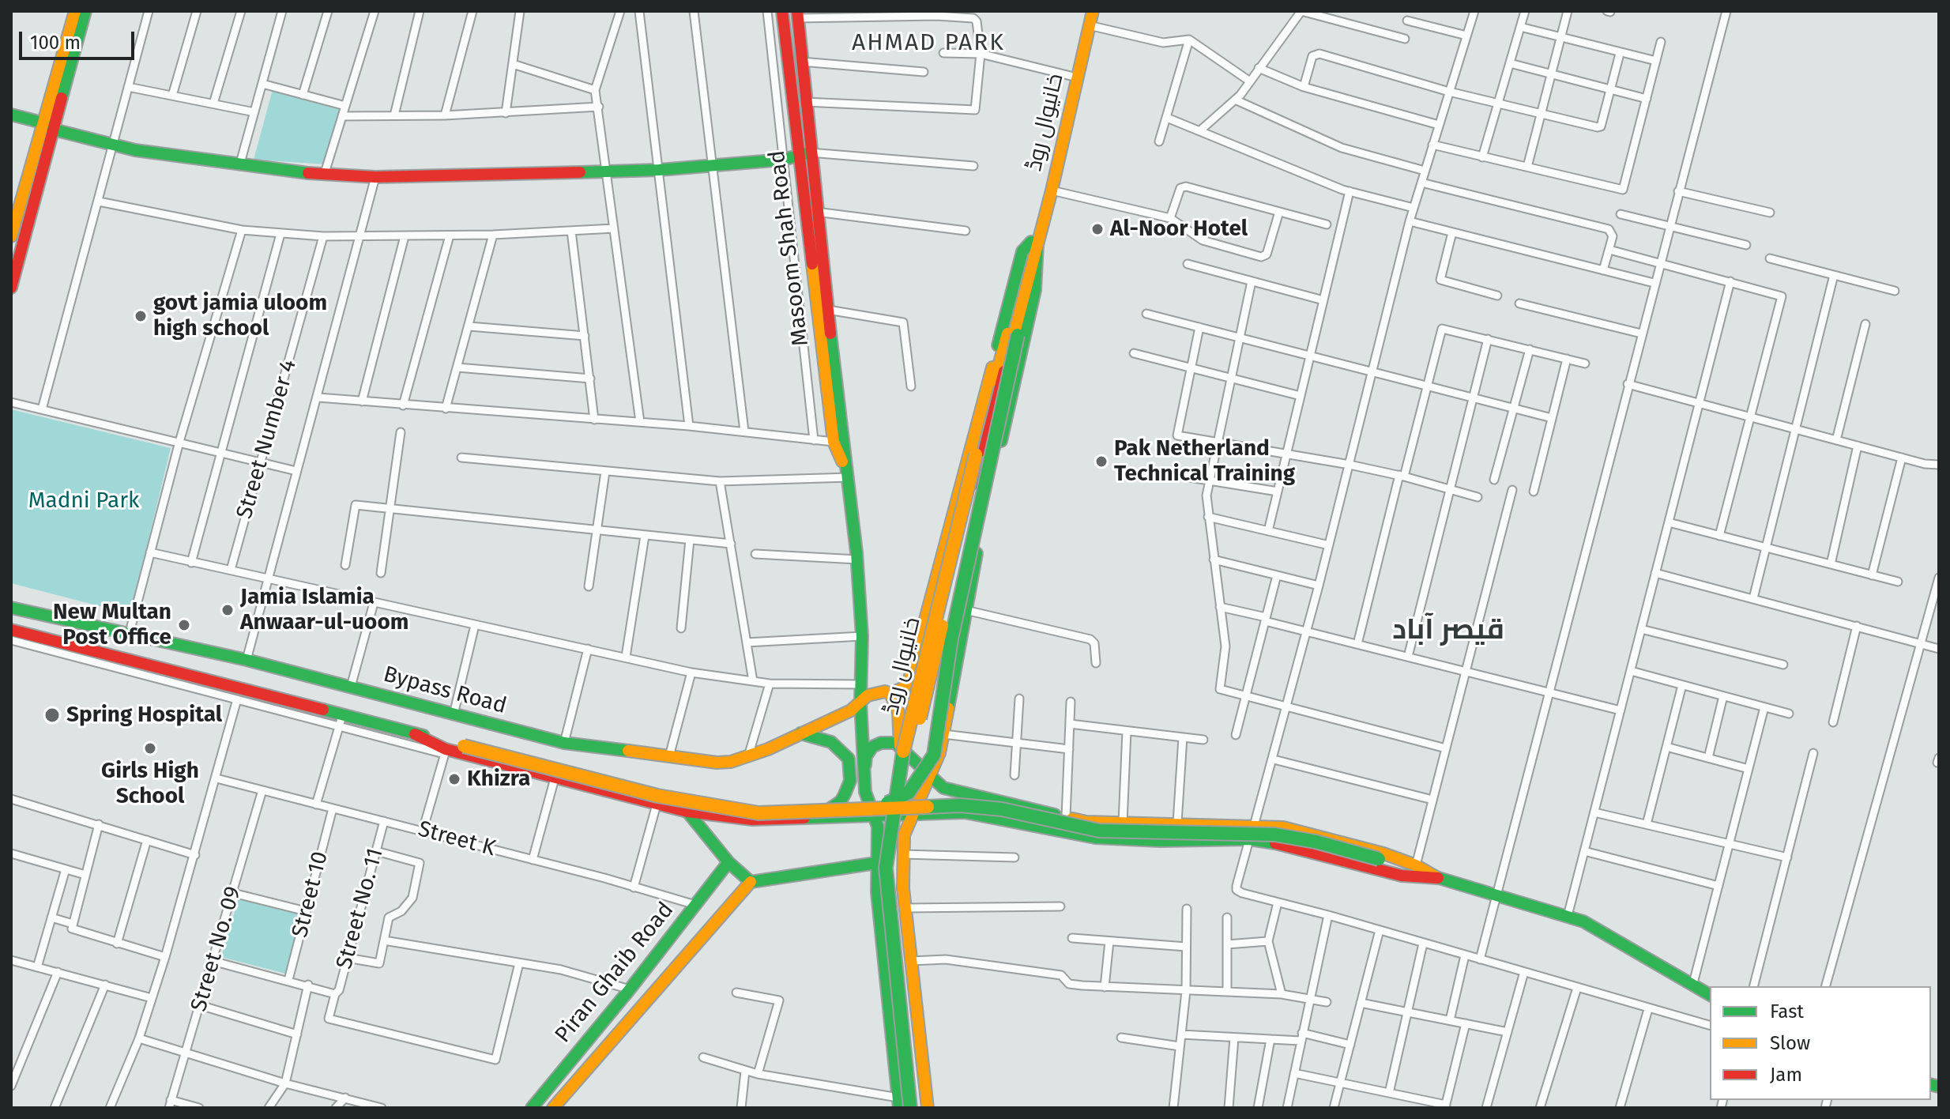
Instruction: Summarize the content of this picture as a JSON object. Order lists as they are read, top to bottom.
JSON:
{
  "streets": {
    "main road": [
      "خانیوال روڈ",
      "Masoom Shah Road",
      "Bypass Road",
      "Piran Ghaib Road"
    ],
    "street": [
      "Street Number 4",
      "Street K",
      "Street 10",
      "Street No. 11",
      "Street No. 09"
    ]
  },
  "crossings": [
    ["خانیوال روڈ", "Masoom Shah Road"],
    ["Masoom Shah Road", "Bypass Road"],
    ["Street K", "Street 10"],
    ["Street K", "Street No. 11"],
    ["Street K", "Street No. 09"],
    ["Street K", "Piran Ghaib Road"]
  ],
  "districts": ["AHMAD PARK", "قیصر آباد"],
  "parks": ["Madni Park"],
  "places": [
    "Al-Noor Hotel",
    "govt jamia uloom high school",
    "Pak Netherland Technical Training",
    "Jamia Islamia Anwaar-ul-uoom",
    "New Multan Post Office",
    "Spring Hospital",
    "Girls High School",
    "Khizra"
  ],
  "legend": ["Fast", "Slow", "Jam"],
  "scale_bar": "100 m"
}
